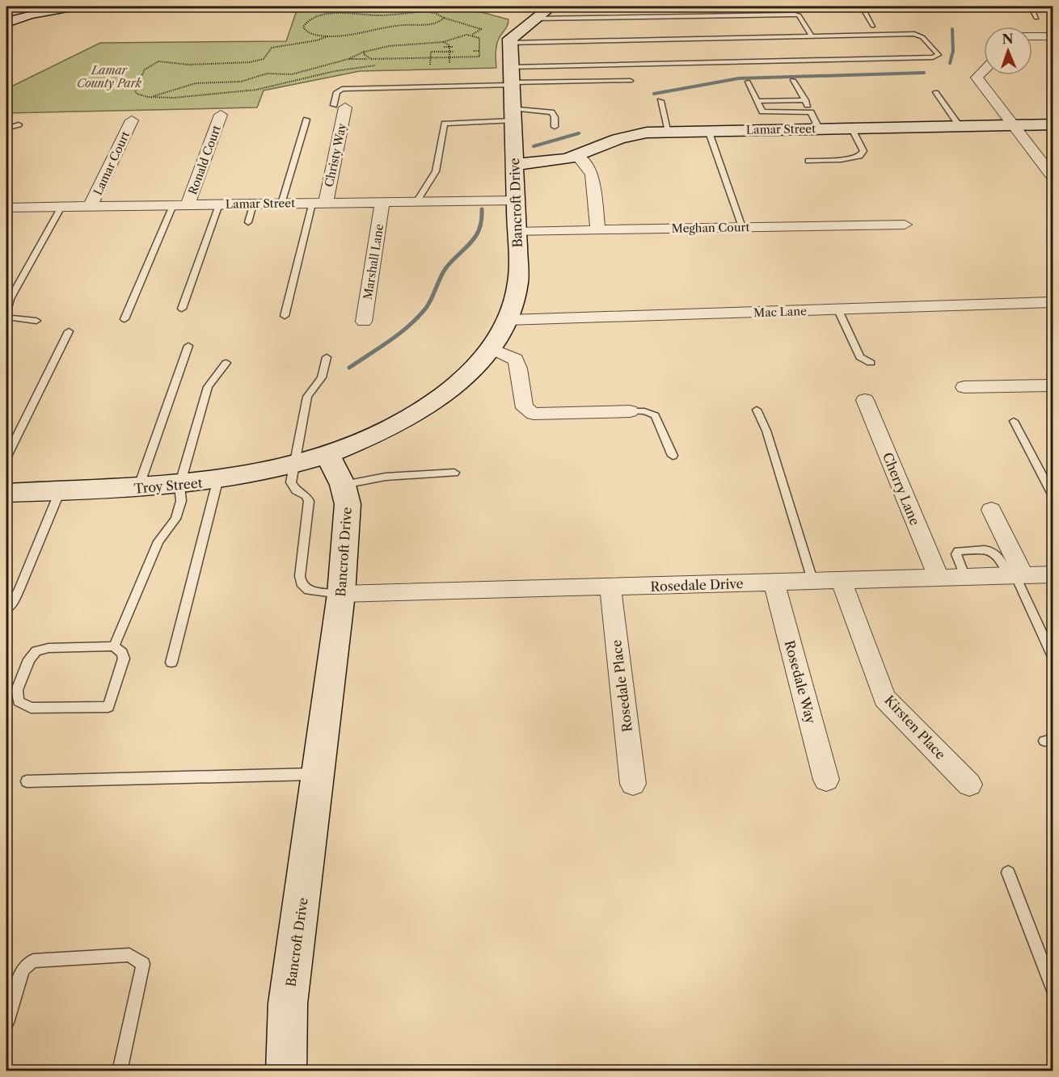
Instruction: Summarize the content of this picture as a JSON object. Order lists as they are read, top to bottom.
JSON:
{
  "streets": {
    "street": [
      "Lamar Street",
      "Christy Way",
      "Ronald Court",
      "Lamar Court",
      "Bancroft Drive",
      "Meghan Court",
      "Marshall Lane",
      "Mac Lane",
      "Troy Street",
      "Cherry Lane",
      "Rosedale Drive",
      "Rosedale Way",
      "Rosedale Place",
      "Kirsten Place"
    ]
  },
  "crossings": [
    ["Lamar Street", "Christy Way"],
    ["Lamar Street", "Ronald Court"],
    ["Lamar Street", "Lamar Court"],
    ["Lamar Street", "Bancroft Drive"],
    ["Lamar Street", "Marshall Lane"],
    ["Bancroft Drive", "Meghan Court"],
    ["Bancroft Drive", "Mac Lane"],
    ["Bancroft Drive", "Troy Street"],
    ["Bancroft Drive", "Rosedale Drive"],
    ["Cherry Lane", "Rosedale Drive"],
    ["Rosedale Drive", "Rosedale Way"],
    ["Rosedale Drive", "Rosedale Place"],
    ["Rosedale Drive", "Kirsten Place"]
  ],
  "parks": ["Lamar County Park"],
  "north": "top"
}
